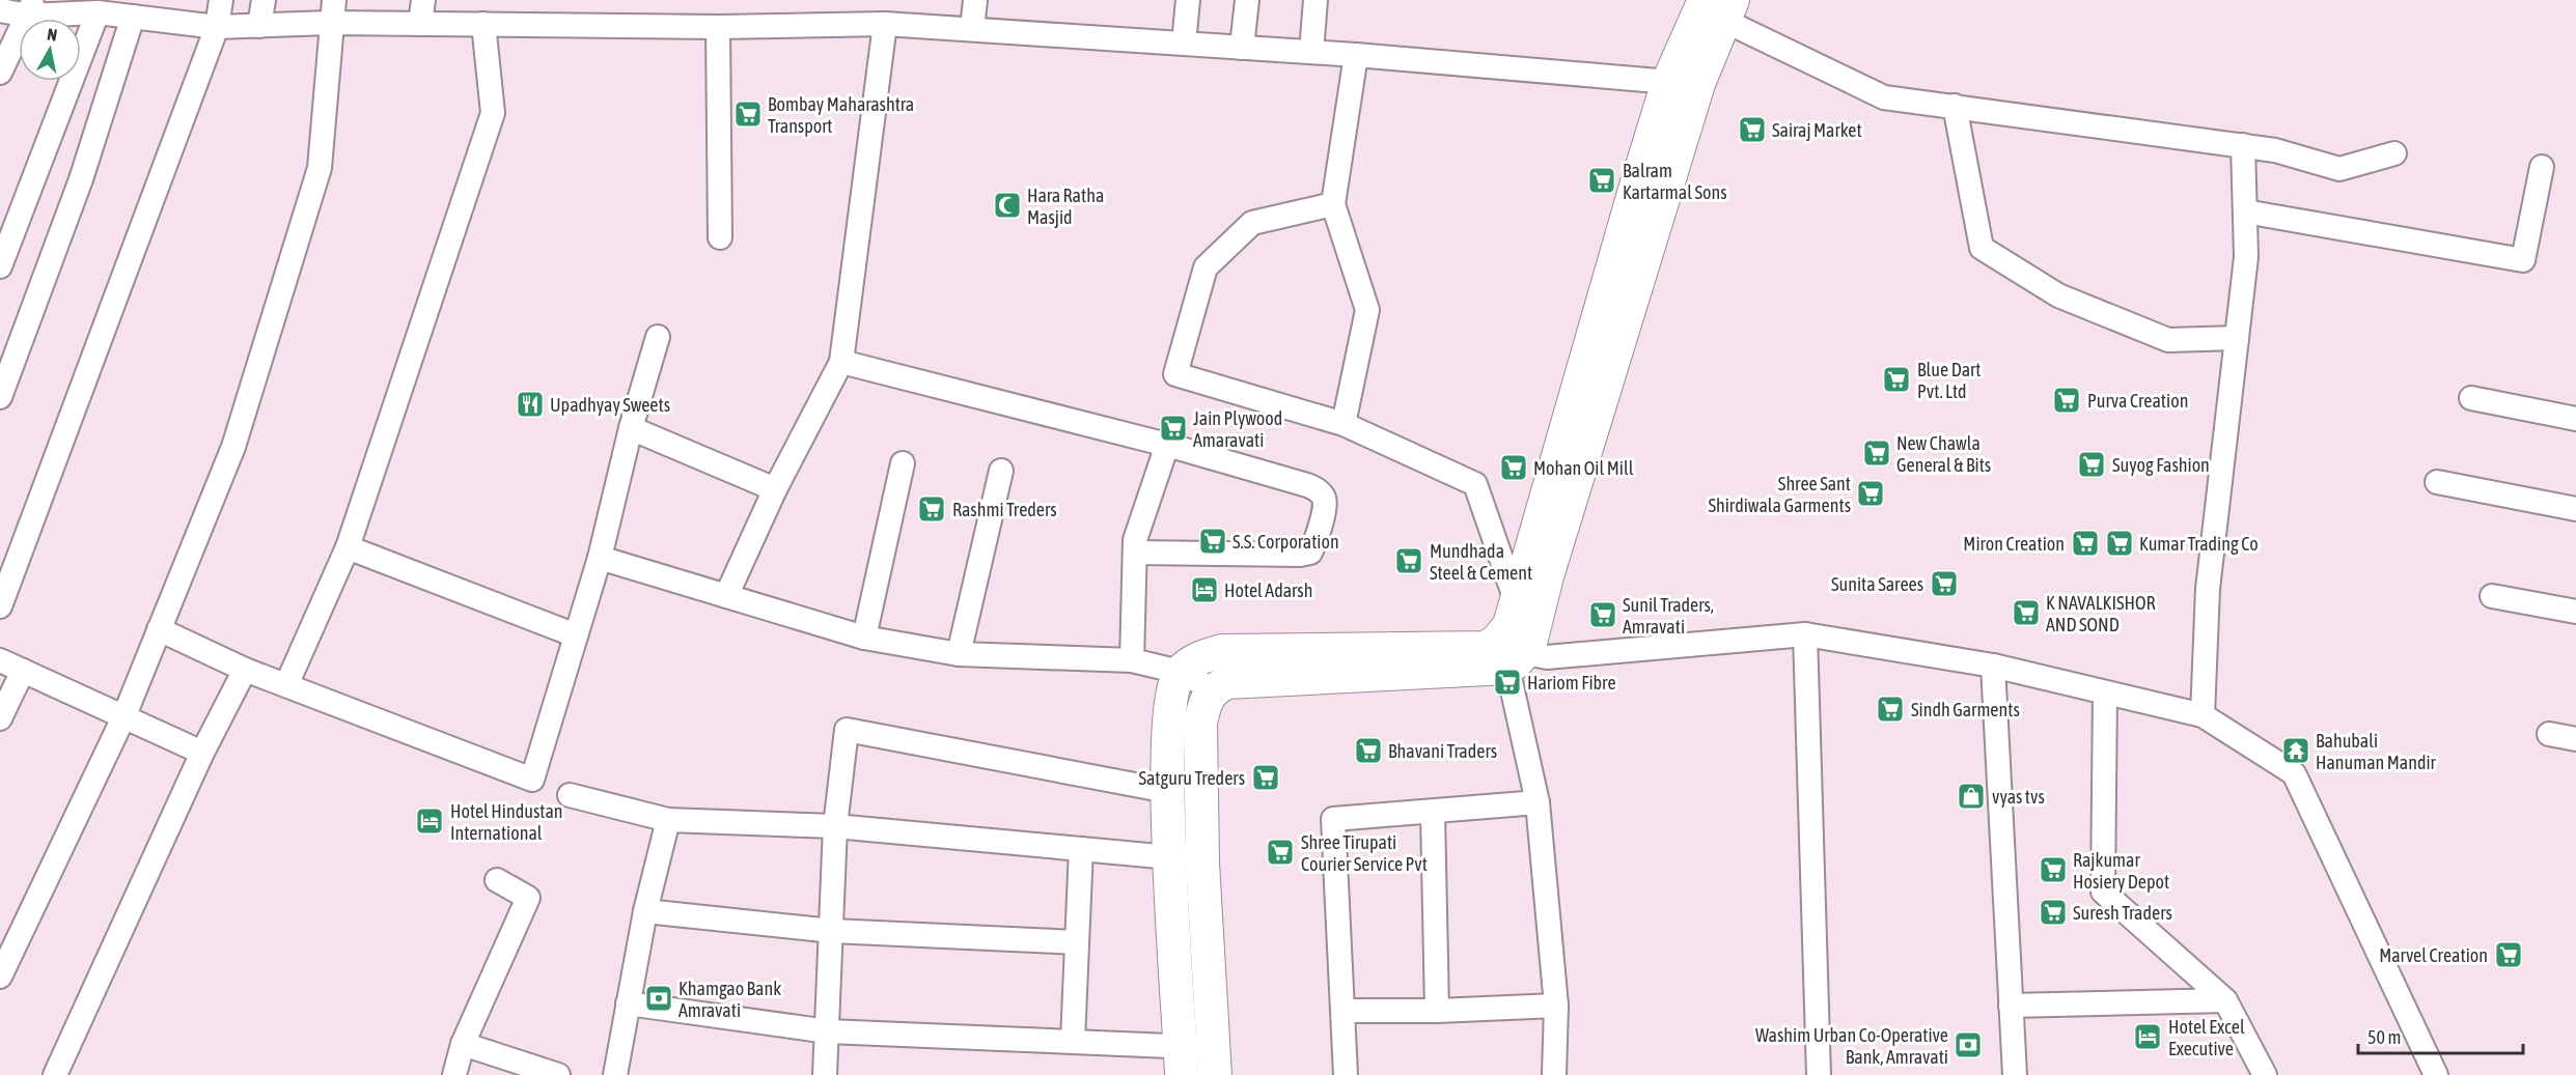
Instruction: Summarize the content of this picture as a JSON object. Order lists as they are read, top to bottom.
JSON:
{
  "places": {
    "supermarket": [
      "Bombay Maharashtra Transport",
      "Sairaj Market",
      "Balram Kartarmal Sons",
      "Blue Dart Pvt. Ltd",
      "Purva Creation",
      "Jain Plywood Amaravati",
      "New Chawla General & Bits",
      "Suyog Fashion",
      "Mohan Oil Mill",
      "Shree Sant Shirdiwala Garments",
      "Rashmi Treders",
      "S.S. Corporation",
      "Miron Creation",
      "Kumar Trading Co",
      "Mundhada Steel & Cement",
      "Sunita Sarees",
      "K NAVALKISHOR AND SOND",
      "Sunil Traders, Amravati",
      "Hariom Fibre",
      "Sindh Garments",
      "Bhavani Traders",
      "Satguru Treders",
      "Shree Tirupati Courier Service Pvt",
      "Rajkumar Hosiery Depot",
      "Suresh Traders",
      "Marvel Creation"
    ],
    "mosque": ["Hara Ratha Masjid"],
    "restaurant": ["Upadhyay Sweets"],
    "hotel": ["Hotel Adarsh", "Hotel Hindustan International", "Hotel Excel Executive"],
    "temple": ["Bahubali Hanuman Mandir"],
    "shop": ["vyas tvs"],
    "bank": ["Khamgao Bank Amravati", "Washim Urban Co-Operative Bank, Amravati"]
  },
  "scale_bar": "50 m",
  "north": "top"
}
